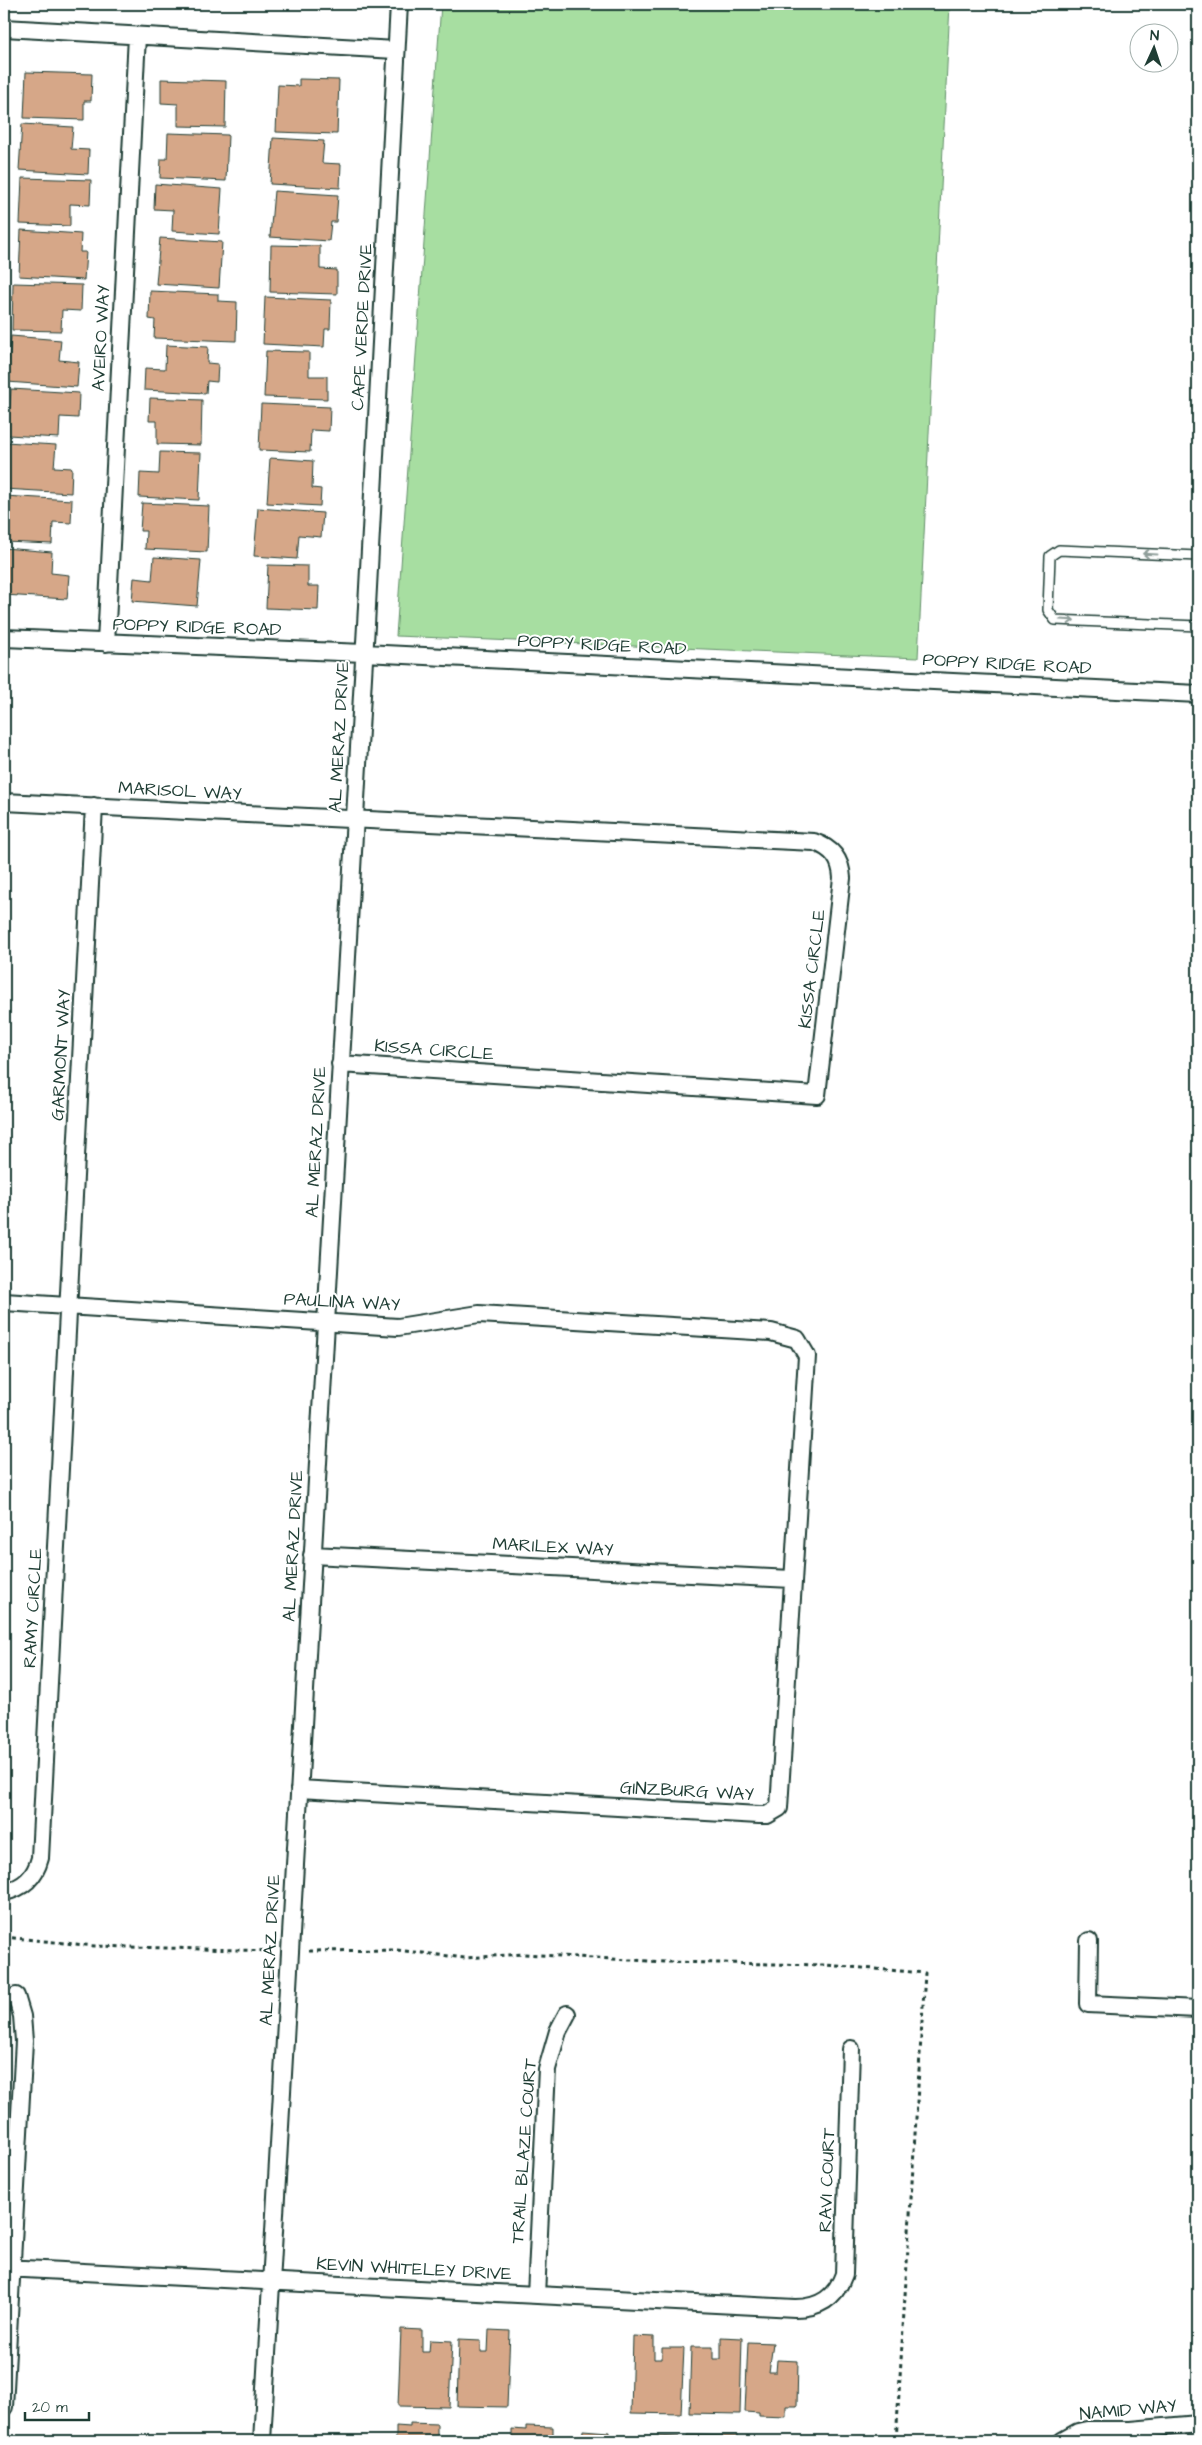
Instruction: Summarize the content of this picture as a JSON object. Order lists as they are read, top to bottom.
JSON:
{
  "streets": {
    "street": [
      "CAPE VERDE DRIVE",
      "AVEIRO WAY",
      "POPPY RIDGE ROAD",
      "AL MERAZ DRIVE",
      "MARISOL WAY",
      "KISSA CIRCLE",
      "GARMONT WAY",
      "PAULINA WAY",
      "MARILEX WAY",
      "RAMY CIRCLE",
      "GINZBURG WAY",
      "TRAIL BLAZE COURT",
      "RAVI COURT",
      "KEVIN WHITELEY DRIVE",
      "NAMID WAY"
    ]
  },
  "crossings": [
    ["CAPE VERDE DRIVE", "POPPY RIDGE ROAD"],
    ["CAPE VERDE DRIVE", "AL MERAZ DRIVE"],
    ["AVEIRO WAY", "POPPY RIDGE ROAD"],
    ["POPPY RIDGE ROAD", "AL MERAZ DRIVE"],
    ["AL MERAZ DRIVE", "MARISOL WAY"],
    ["AL MERAZ DRIVE", "KISSA CIRCLE"],
    ["AL MERAZ DRIVE", "PAULINA WAY"],
    ["AL MERAZ DRIVE", "MARILEX WAY"],
    ["AL MERAZ DRIVE", "GINZBURG WAY"],
    ["AL MERAZ DRIVE", "KEVIN WHITELEY DRIVE"],
    ["MARISOL WAY", "KISSA CIRCLE"],
    ["MARISOL WAY", "GARMONT WAY"],
    ["GARMONT WAY", "PAULINA WAY"],
    ["GARMONT WAY", "RAMY CIRCLE"],
    ["PAULINA WAY", "RAMY CIRCLE"],
    ["PAULINA WAY", "GINZBURG WAY"],
    ["MARILEX WAY", "GINZBURG WAY"],
    ["TRAIL BLAZE COURT", "KEVIN WHITELEY DRIVE"],
    ["RAVI COURT", "KEVIN WHITELEY DRIVE"]
  ],
  "scale_bar": "20 m",
  "north": "top"
}
